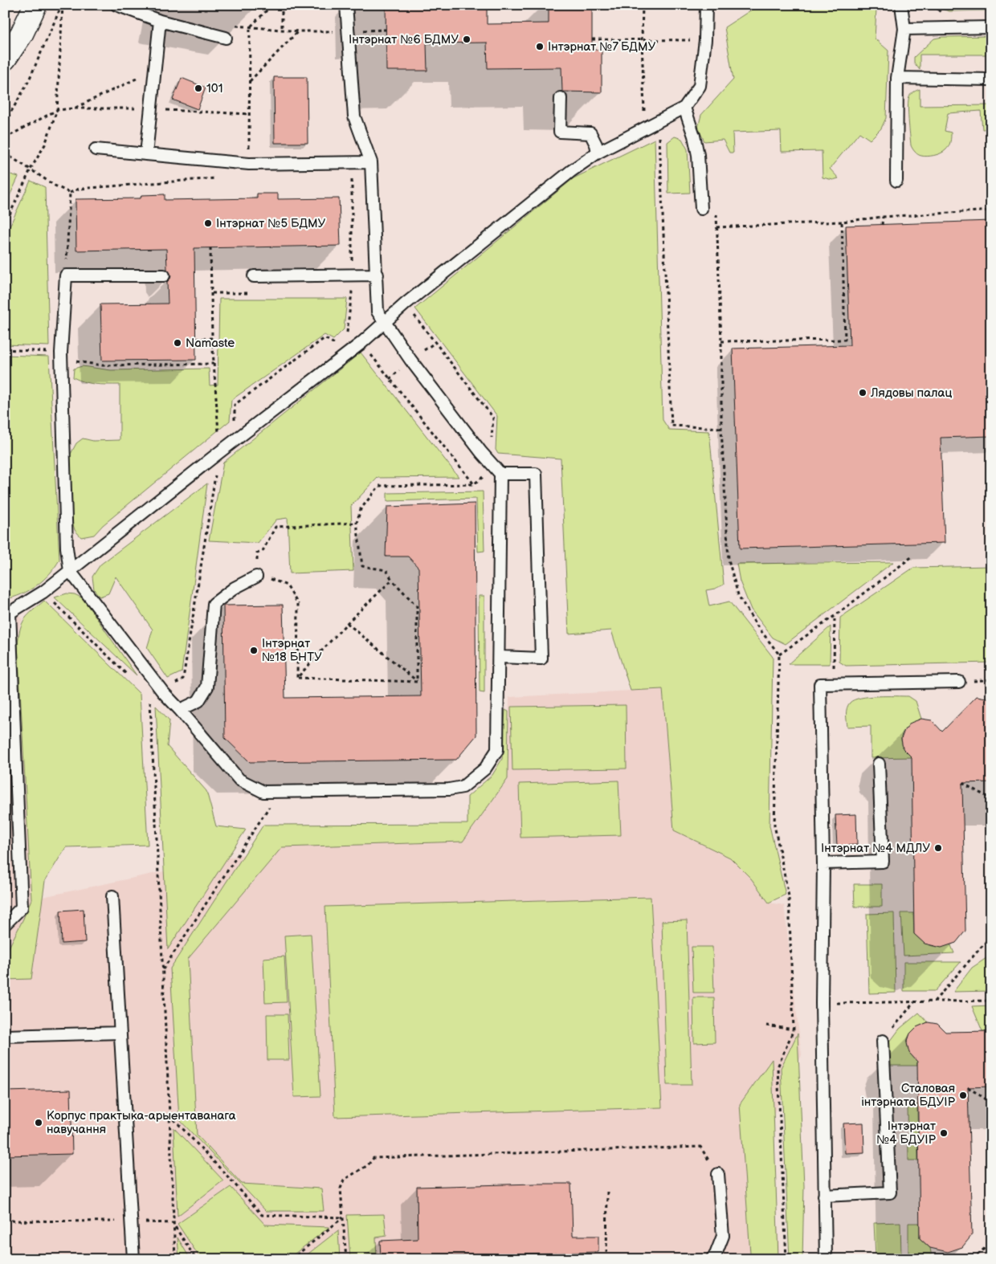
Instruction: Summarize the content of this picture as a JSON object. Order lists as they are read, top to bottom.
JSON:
{
  "places": [
    "Інтэрнат №6 БДМУ",
    "Інтэрнат №7 БДМУ",
    "101",
    "Інтэрнат №5 БДМУ",
    "Namaste",
    "Лядовы палац",
    "Інтэрнат №18 БНТУ",
    "Інтэрнат №4 МДЛУ",
    "Сталовая інтэрната БДУІР",
    "Корпус практыка-арыентаванага навучання",
    "Інтэрнат №4 БДУІР"
  ]
}
